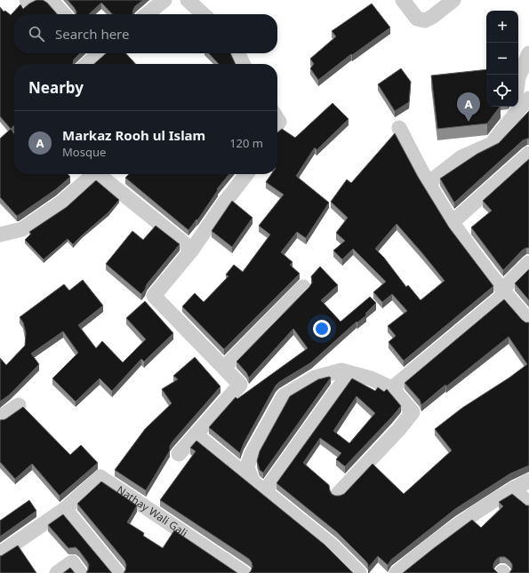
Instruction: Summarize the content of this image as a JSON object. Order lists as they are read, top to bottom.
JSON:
{
  "streets": {
    "street": ["Nathay Wali Gali"]
  },
  "page": {
    "map_buttons": ["+", "−"],
    "search": "Search here",
    "heading": "Nearby",
    "pins": "A",
    "list": [
      {
        "mark": "A",
        "name": "Markaz Rooh ul Islam",
        "note": "Mosque",
        "value": "120 m"
      }
    ]
  }
}
